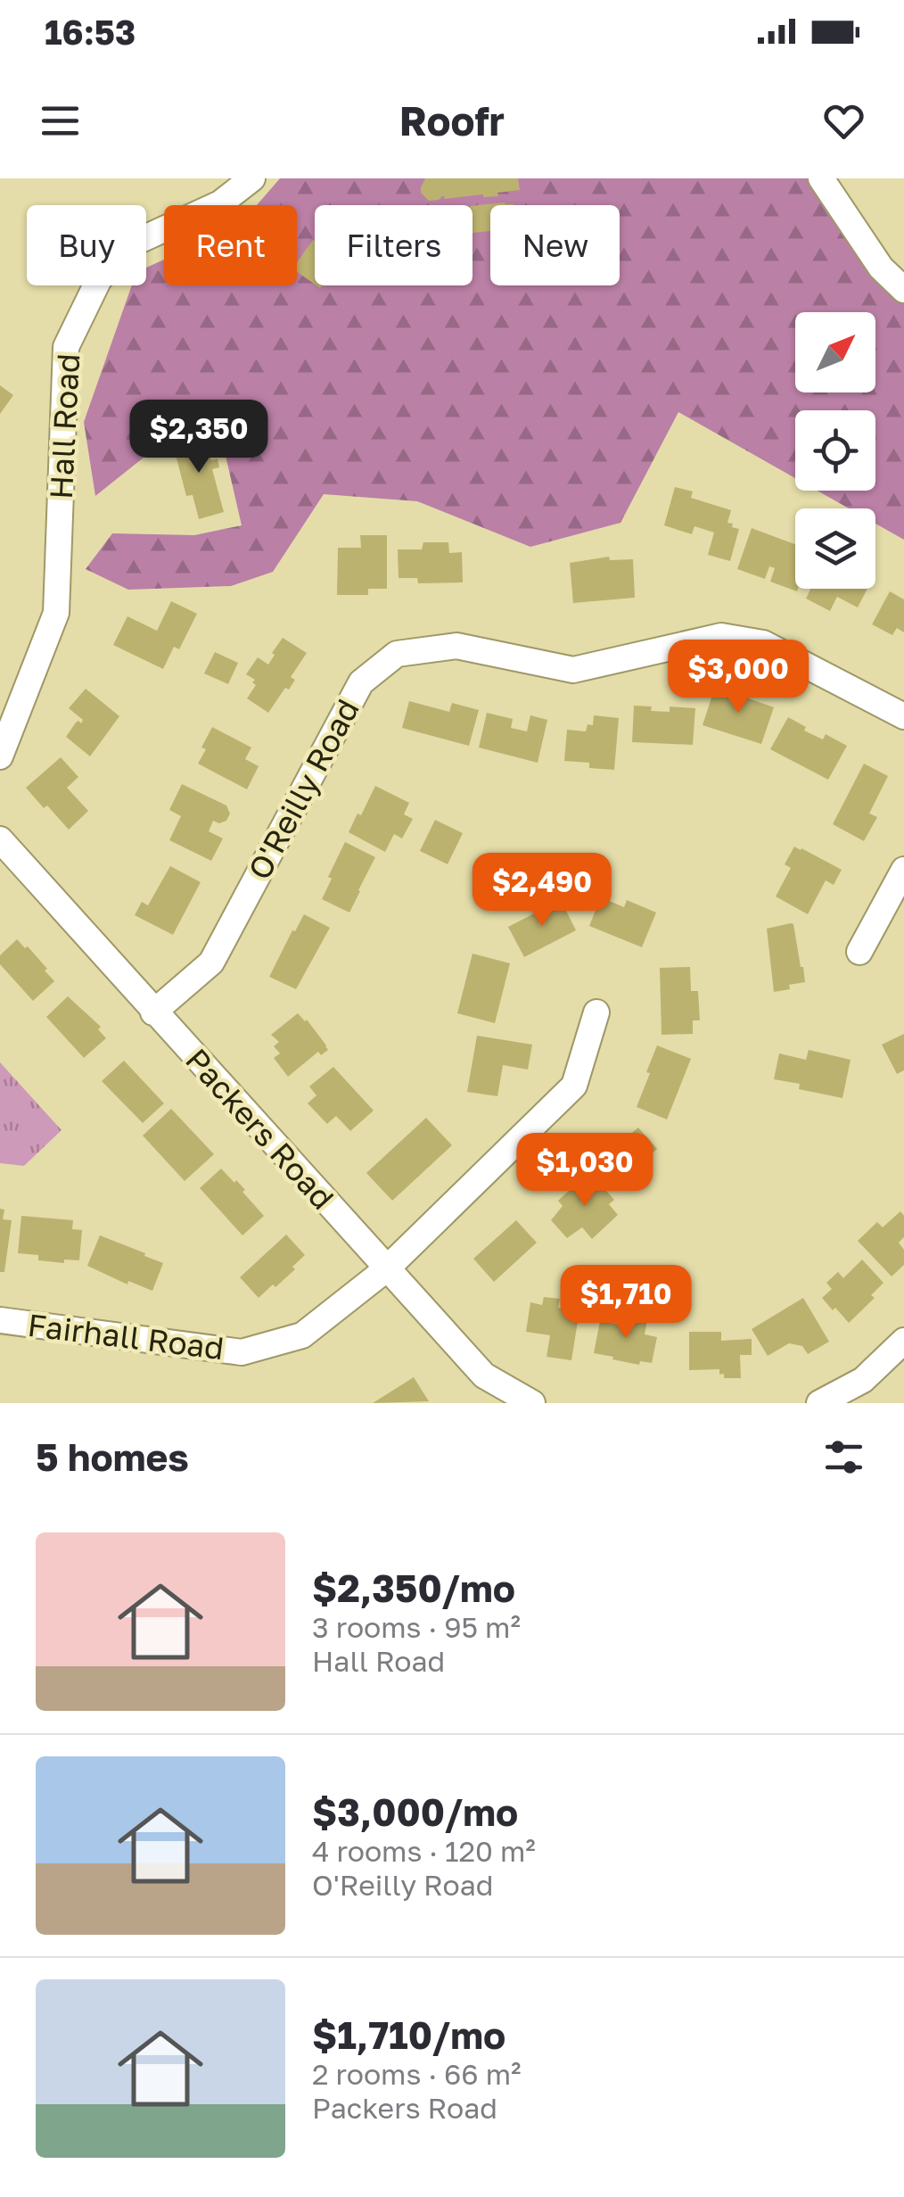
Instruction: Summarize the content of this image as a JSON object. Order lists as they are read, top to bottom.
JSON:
{
  "streets": {
    "street": [
      "Hall Road",
      "O'Reilly Road",
      "Packers Road",
      "Fairhall Road"
    ]
  },
  "crossings": [
    ["O'Reilly Road", "Packers Road"],
    ["Packers Road", "Fairhall Road"]
  ],
  "north": "top right",
  "page": {
    "status": "16:53",
    "header": "Roofr",
    "chip": [
      "Buy",
      "Rent",
      "Filters",
      "New"
    ],
    "price": [
      "$2,350",
      "$3,000",
      "$2,490",
      "$1,030",
      "$1,710"
    ],
    "heading": "5 homes",
    "list": [
      {
        "name": "$2,350/mo",
        "note": "3 rooms · 95 m² · Hall Road"
      },
      {
        "name": "$3,000/mo",
        "note": "4 rooms · 120 m² · O'Reilly Road"
      },
      {
        "name": "$1,710/mo",
        "note": "2 rooms · 66 m² · Packers Road"
      }
    ]
  }
}
